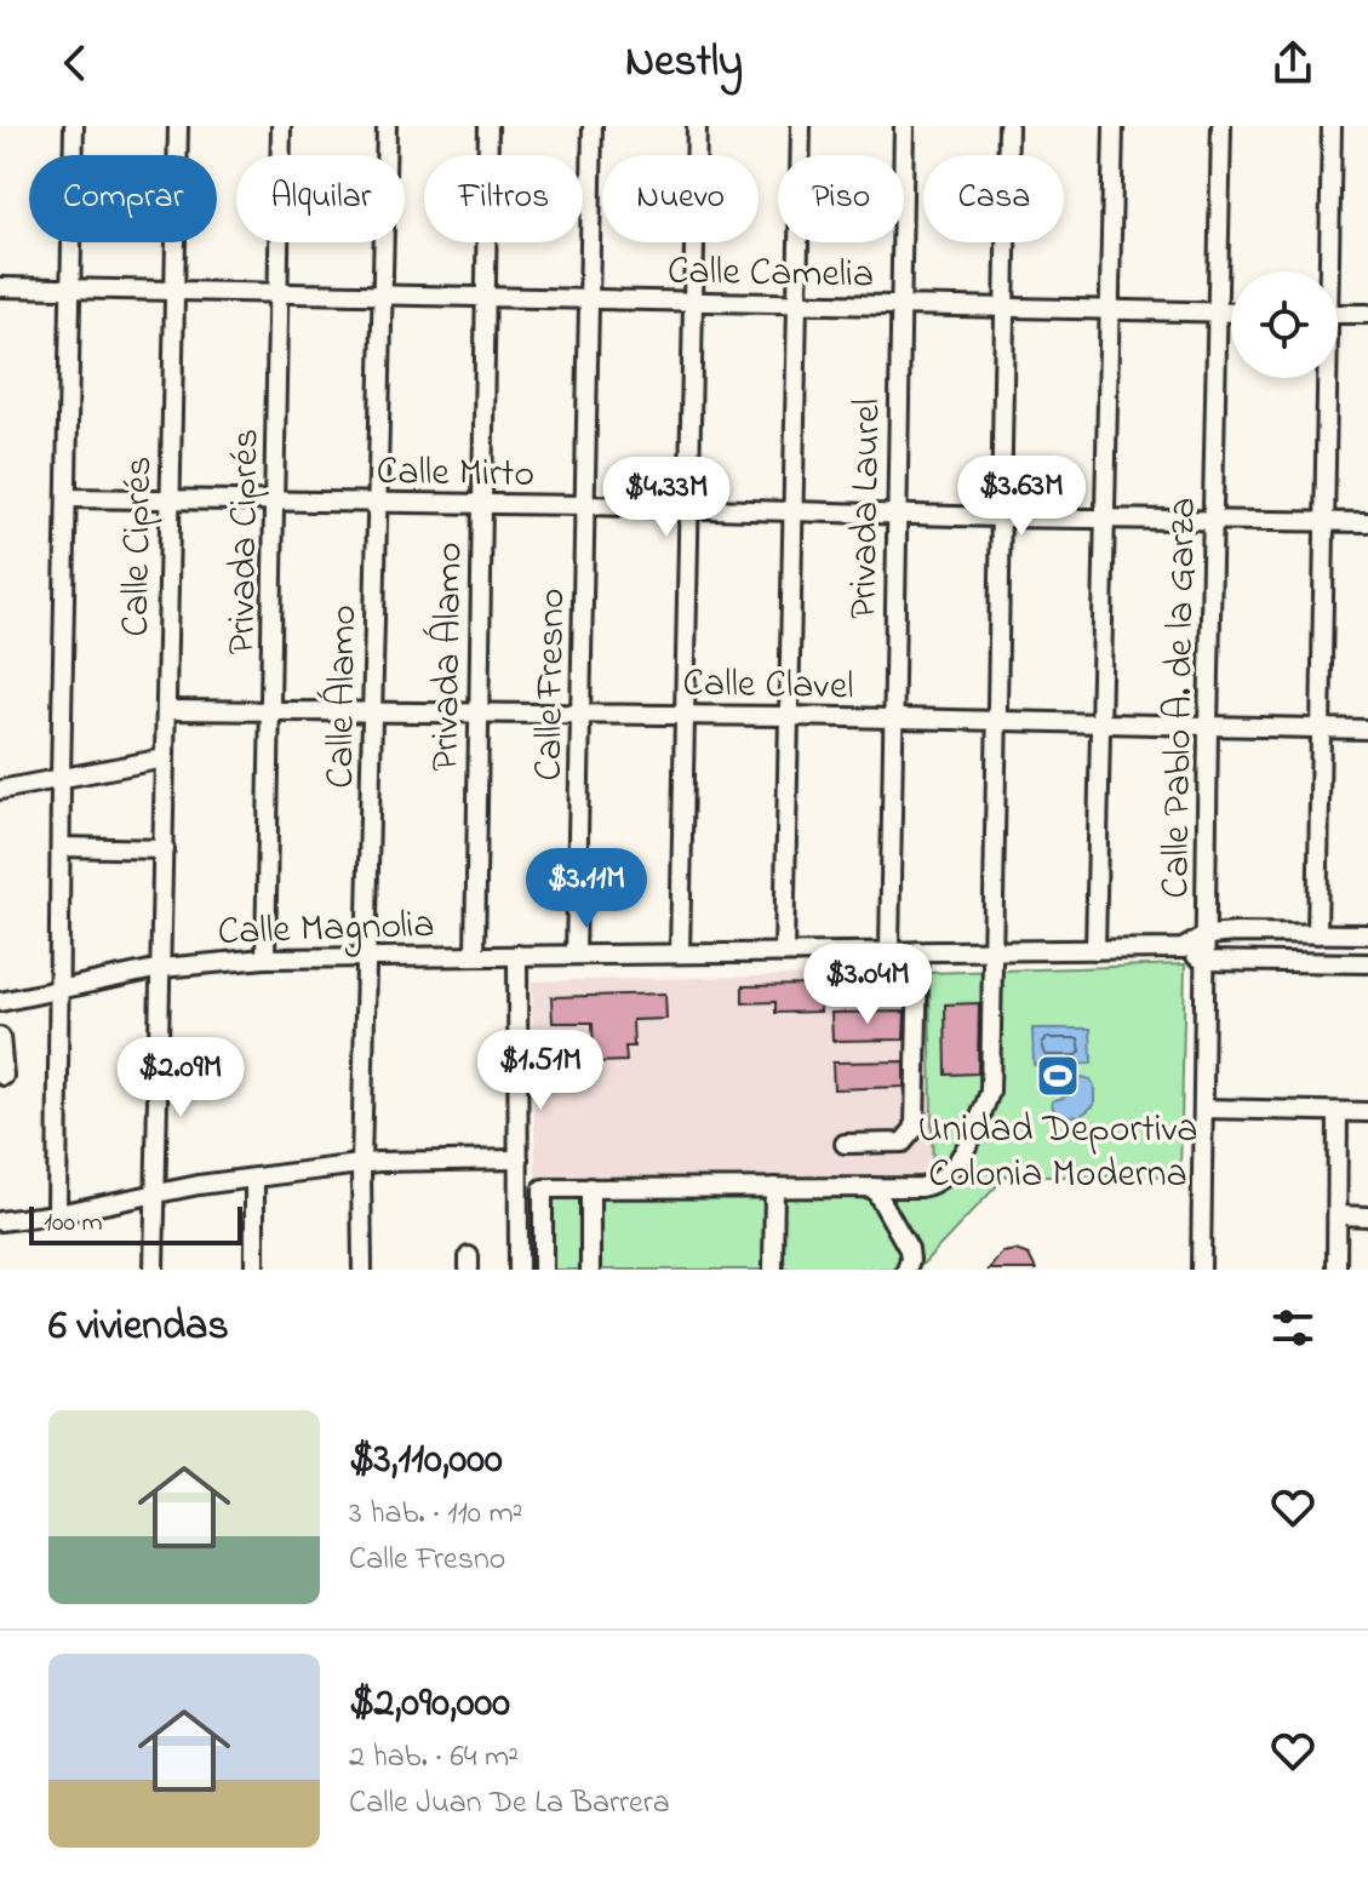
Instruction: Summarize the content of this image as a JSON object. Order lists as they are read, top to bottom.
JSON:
{
  "streets": {
    "street": [
      "Calle Camelia",
      "Calle Mirto",
      "Privada Laurel",
      "Privada Ciprés",
      "Calle Ciprés",
      "Privada Álamo",
      "Calle Clavel",
      "Calle Fresno",
      "Calle Álamo",
      "Calle Pablo A. de la Garza",
      "Calle Magnolia"
    ]
  },
  "crossings": [
    ["Calle Camelia", "Privada Laurel"],
    ["Calle Camelia", "Privada Ciprés"],
    ["Calle Camelia", "Calle Ciprés"],
    ["Calle Camelia", "Privada Álamo"],
    ["Calle Camelia", "Calle Fresno"],
    ["Calle Camelia", "Calle Álamo"],
    ["Calle Camelia", "Calle Pablo A. de la Garza"],
    ["Calle Mirto", "Privada Laurel"],
    ["Calle Mirto", "Privada Ciprés"],
    ["Calle Mirto", "Calle Ciprés"],
    ["Calle Mirto", "Privada Álamo"],
    ["Calle Mirto", "Calle Fresno"],
    ["Calle Mirto", "Calle Álamo"],
    ["Calle Mirto", "Calle Pablo A. de la Garza"],
    ["Privada Laurel", "Calle Clavel"],
    ["Privada Laurel", "Calle Magnolia"],
    ["Privada Ciprés", "Calle Clavel"],
    ["Privada Ciprés", "Calle Magnolia"],
    ["Calle Ciprés", "Calle Clavel"],
    ["Calle Ciprés", "Calle Magnolia"],
    ["Privada Álamo", "Calle Clavel"],
    ["Privada Álamo", "Calle Magnolia"],
    ["Calle Clavel", "Calle Fresno"],
    ["Calle Clavel", "Calle Álamo"],
    ["Calle Clavel", "Calle Pablo A. de la Garza"],
    ["Calle Fresno", "Calle Magnolia"],
    ["Calle Álamo", "Calle Magnolia"],
    ["Calle Pablo A. de la Garza", "Calle Magnolia"]
  ],
  "places": {
    "sports": ["Unidad Deportiva Colonia Moderna"]
  },
  "scale_bar": "100 m",
  "page": {
    "header": "Nestly",
    "chip": [
      "Comprar",
      "Alquilar",
      "Filtros",
      "Nuevo",
      "Piso",
      "Casa"
    ],
    "price": [
      "$3.63M",
      "$4.33M",
      "$3.11M",
      "$3.04M",
      "$1.51M",
      "$2.09M"
    ],
    "scale": "100 m",
    "heading": "6 viviendas",
    "list": [
      {
        "name": "$3,110,000",
        "note": "3 hab. · 110 m² · Calle Fresno"
      },
      {
        "name": "$2,090,000",
        "note": "2 hab. · 64 m² · Calle Juan De La Barrera"
      }
    ]
  }
}
